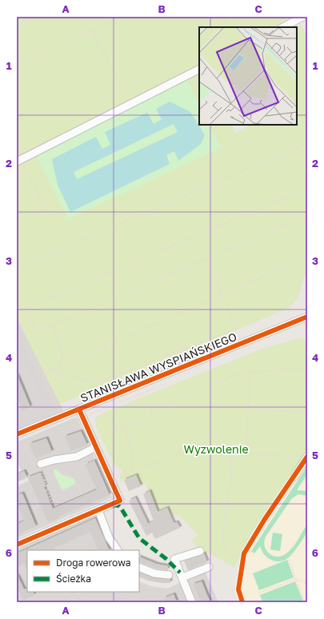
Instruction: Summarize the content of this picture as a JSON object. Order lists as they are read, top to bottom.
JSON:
{
  "streets": {
    "street": ["STANISŁAWA WYSPIAŃSKIEGO"]
  },
  "parks": ["Wyzwolenie"],
  "legend": ["Droga rowerowa", "Ścieżka"],
  "grid": {
    "columns": ["A", "B", "C"],
    "rows": [
      "1",
      "2",
      "3",
      "4",
      "5",
      "6"
    ]
  }
}
